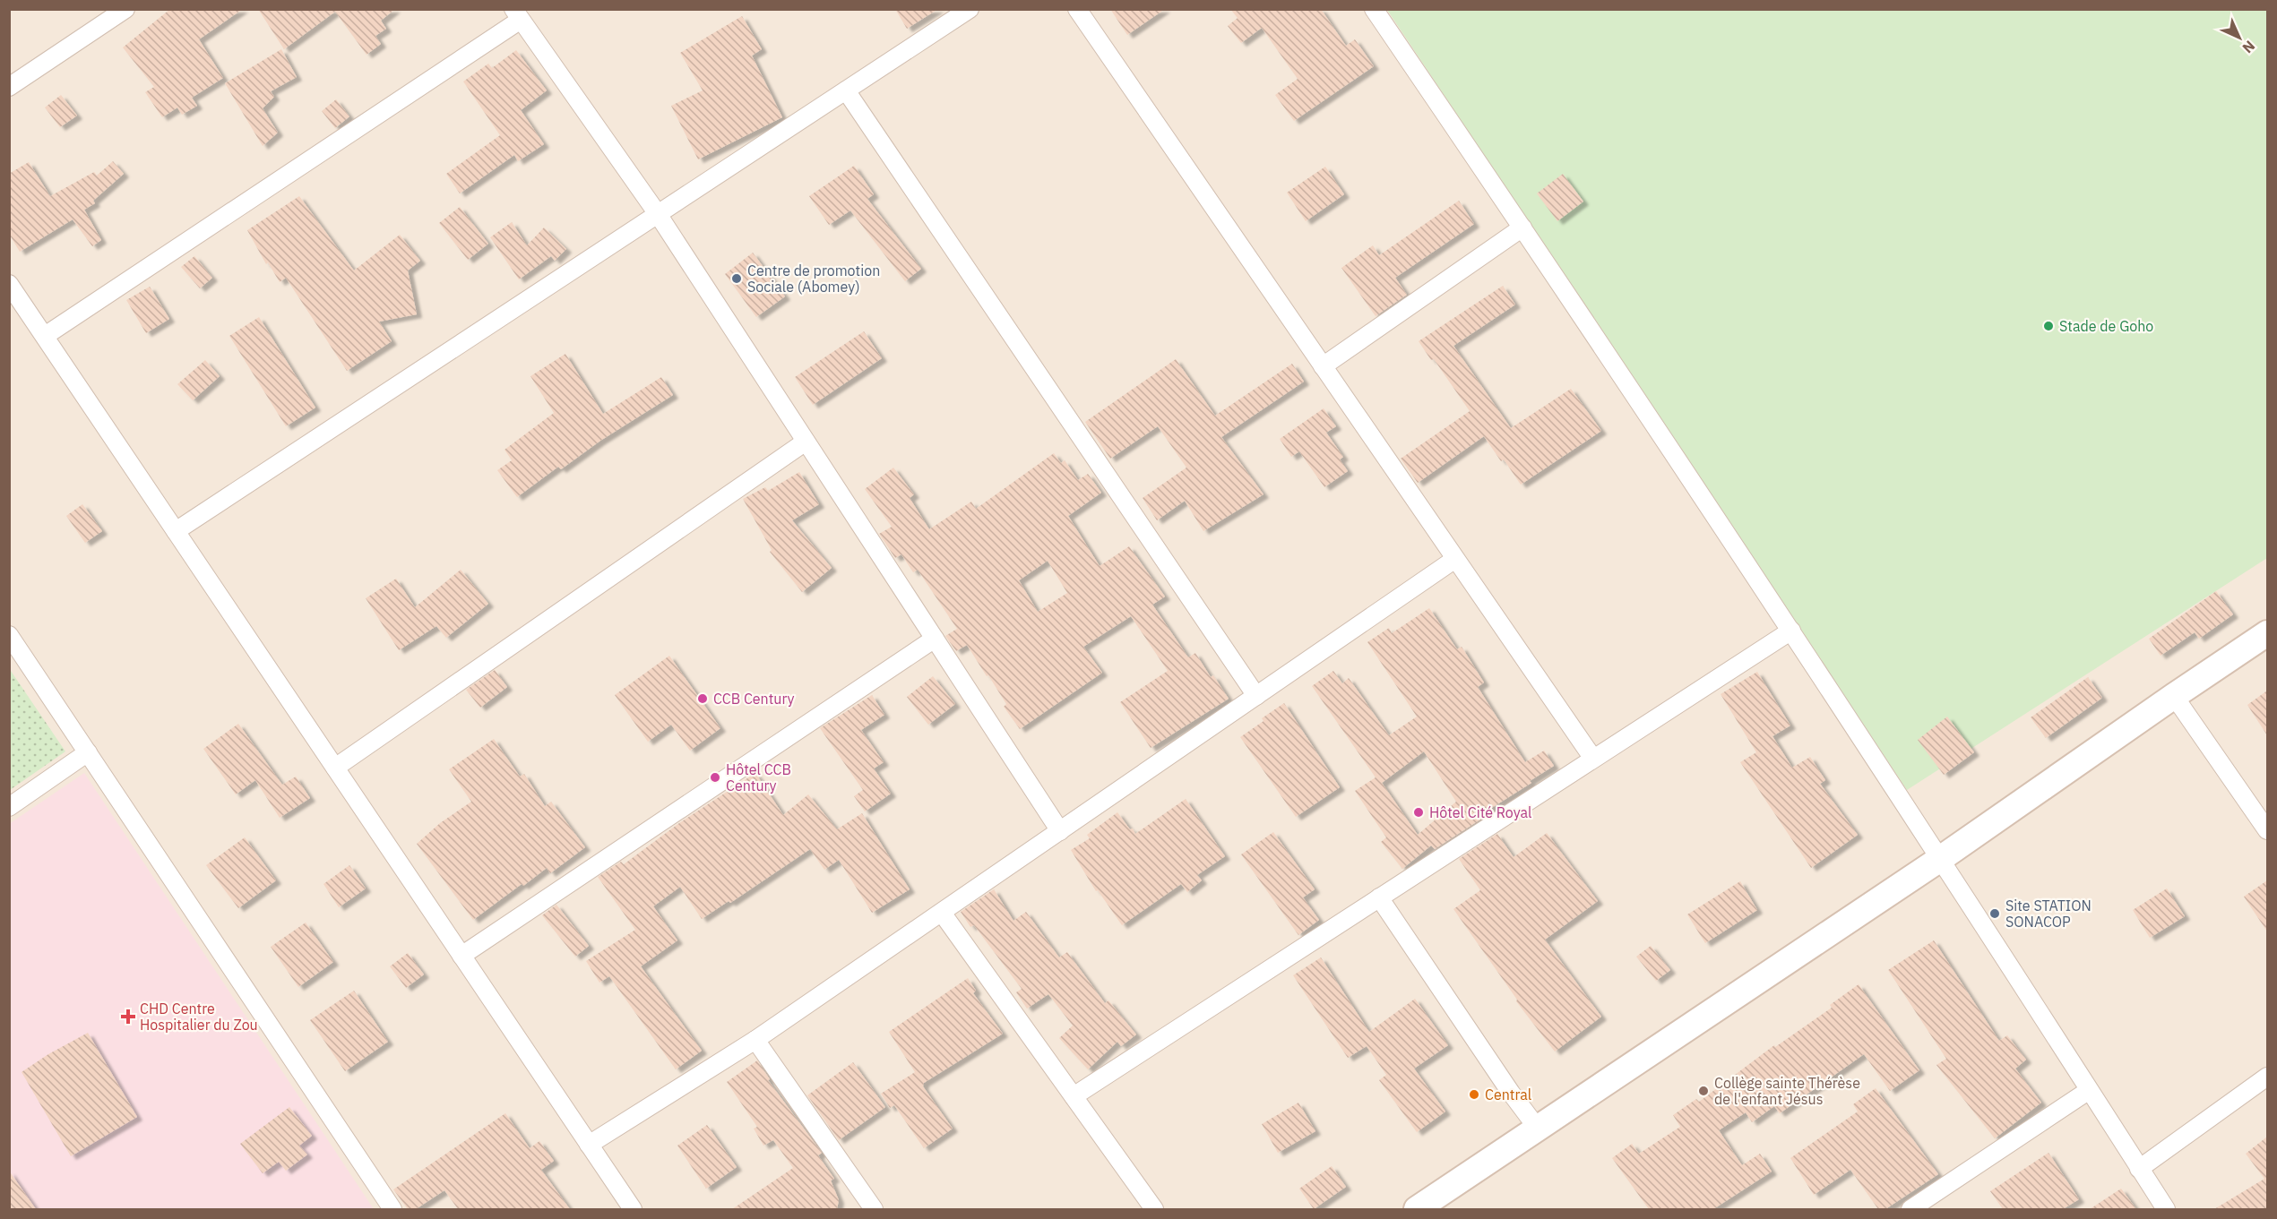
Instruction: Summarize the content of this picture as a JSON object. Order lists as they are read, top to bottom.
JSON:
{
  "places": {
    "other": [
      "Centre de promotion Sociale (Abomey)",
      "Stade de Goho",
      "CCB Century",
      "Hôtel CCB Century",
      "Hôtel Cité Royal",
      "Site STATION SONACOP",
      "Collège sainte Thérèse de l'enfant Jésus",
      "Central"
    ],
    "health": ["CHD Centre Hospitalier du Zou"]
  },
  "north": "bottom right"
}
